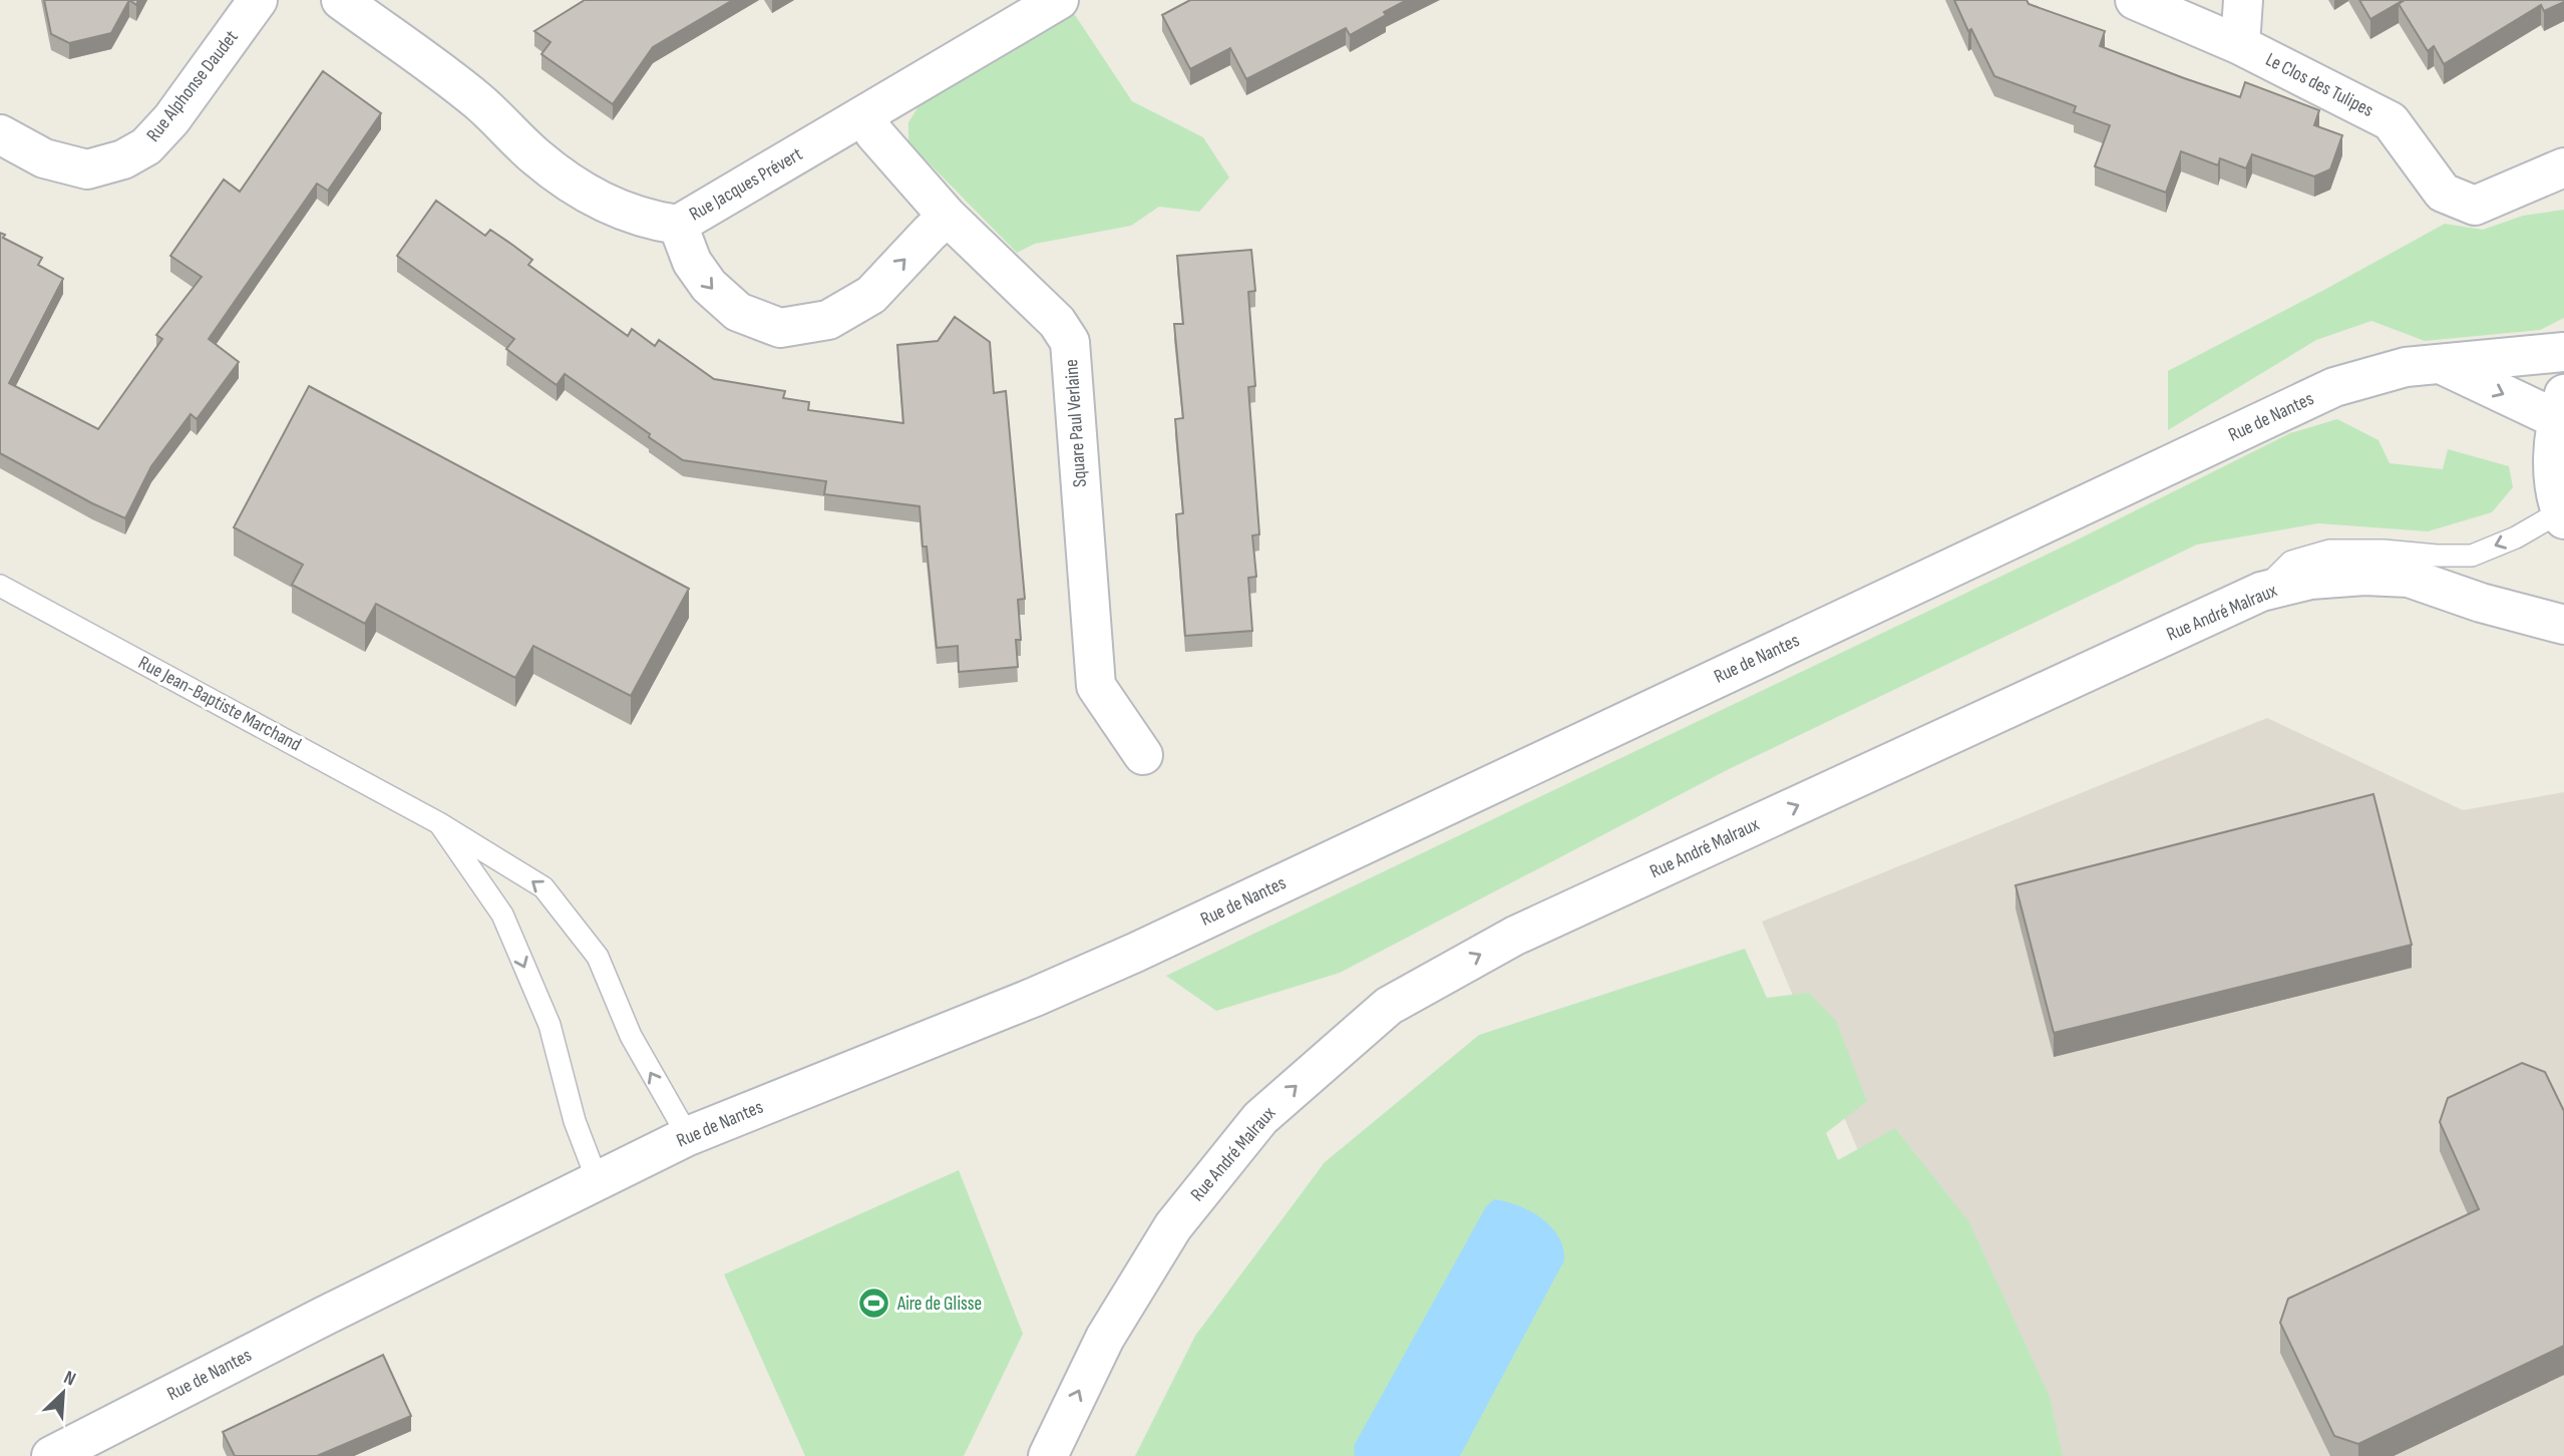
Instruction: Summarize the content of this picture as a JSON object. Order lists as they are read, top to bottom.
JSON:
{
  "streets": {
    "street": [
      "Le Clos des Tulipes",
      "Rue Alphonse Daudet",
      "Rue Jacques Prévert",
      "Rue de Nantes",
      "Square Paul Verlaine",
      "Rue André Malraux"
    ],
    "lane": ["Rue Jean-Baptiste Marchand"]
  },
  "crossings": [
    ["Rue Jacques Prévert", "Square Paul Verlaine"],
    ["Rue de Nantes", "Rue Jean-Baptiste Marchand"]
  ],
  "one_way": ["Rue André Malraux"],
  "places": {
    "sports": ["Aire de Glisse"]
  },
  "north": "top right"
}
